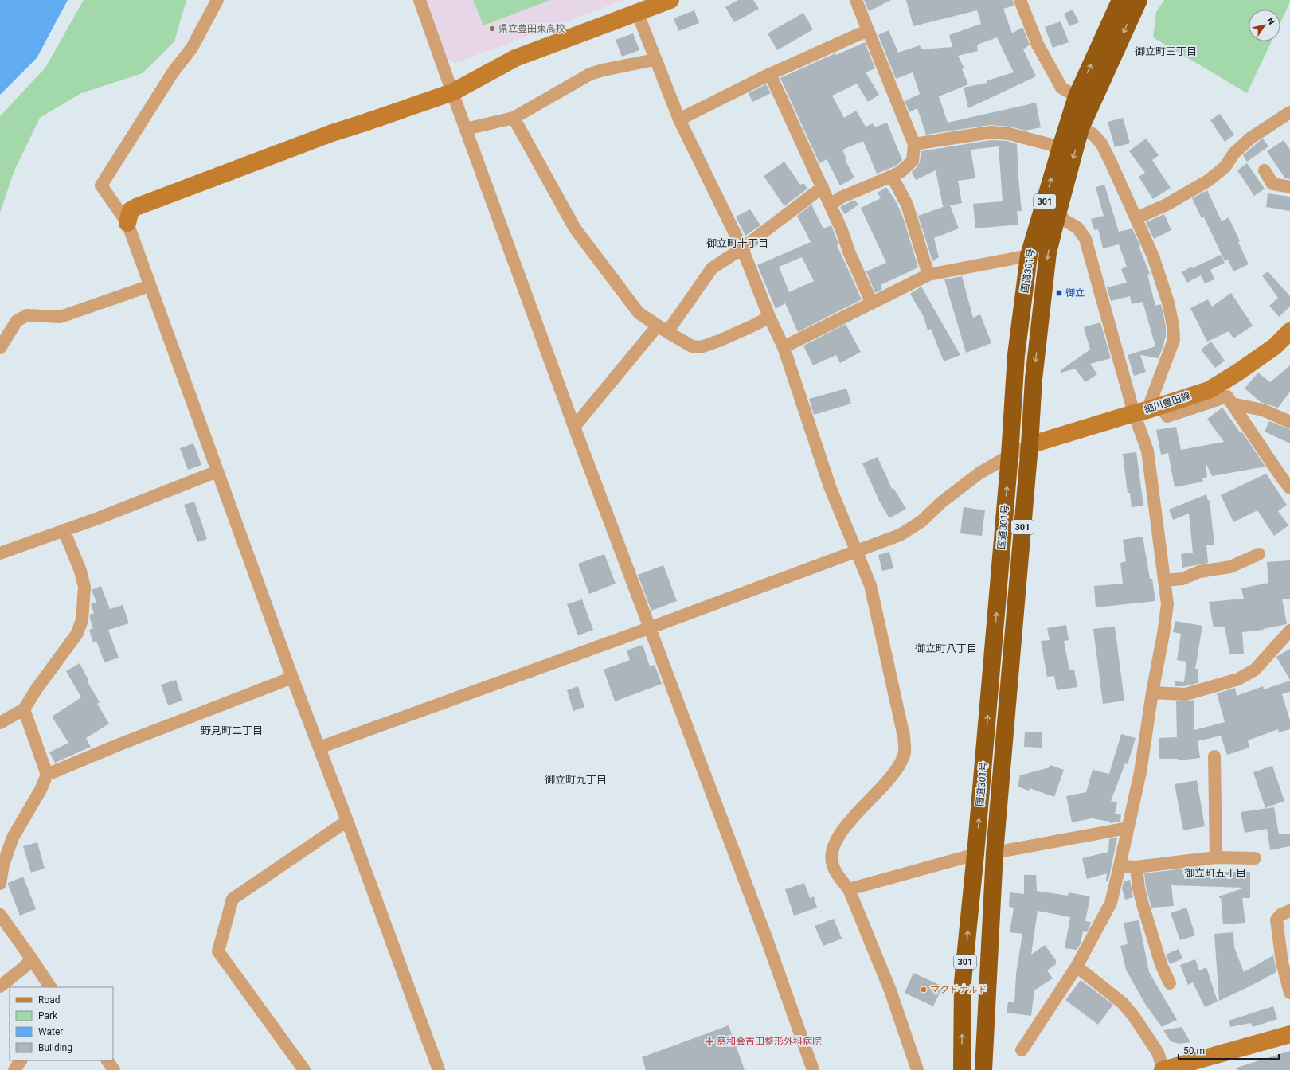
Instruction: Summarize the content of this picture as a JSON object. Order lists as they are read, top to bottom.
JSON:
{
  "streets": {
    "highway": ["301", "国道301号"],
    "street": ["細川豊田線"]
  },
  "crossings": [
    ["国道301号", "細川豊田線"]
  ],
  "districts": [
    "御立町三丁目",
    "御立町十丁目",
    "御立町八丁目",
    "野見町二丁目",
    "御立町九丁目",
    "御立町五丁目"
  ],
  "places": {
    "other": ["県立豊田東高校", "マクドナルド"],
    "transit": ["御立"],
    "health": ["慈和会吉田整形外科病院"]
  },
  "legend": [
    "Road",
    "Park",
    "Water",
    "Building"
  ],
  "scale_bar": "50 m",
  "north": "top right"
}
